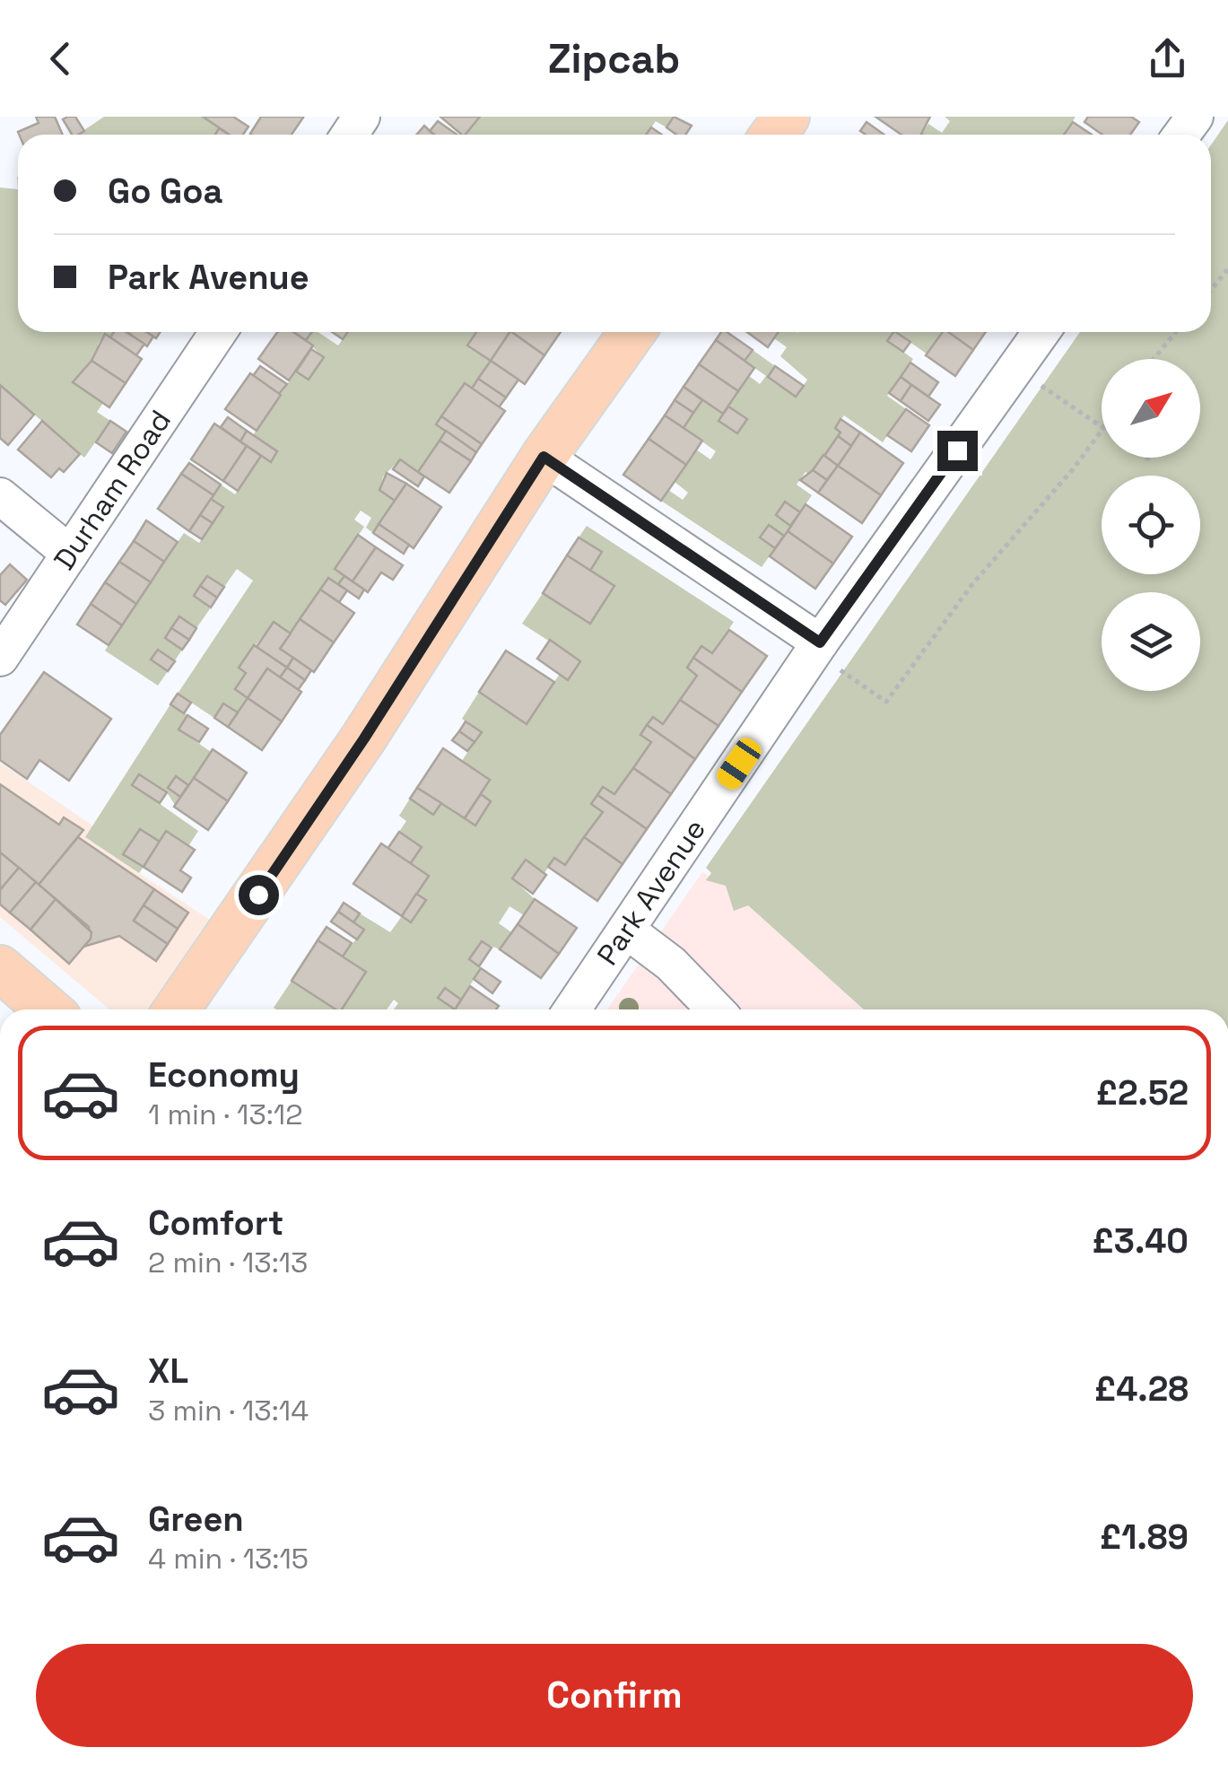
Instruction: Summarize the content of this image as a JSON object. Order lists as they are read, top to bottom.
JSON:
{
  "streets": {
    "street": ["Durham Road", "Park Avenue"]
  },
  "north": "top right",
  "page": {
    "header": "Zipcab",
    "banner": ["Go Goa", "Park Avenue"],
    "list": [
      {
        "name": "Economy",
        "note": "1 min · 13:12",
        "value": "£2.52"
      },
      {
        "name": "Comfort",
        "note": "2 min · 13:13",
        "value": "£3.40"
      },
      {
        "name": "XL",
        "note": "3 min · 13:14",
        "value": "£4.28"
      },
      {
        "name": "Green",
        "note": "4 min · 13:15",
        "value": "£1.89"
      }
    ],
    "buttons": "Confirm"
  }
}
